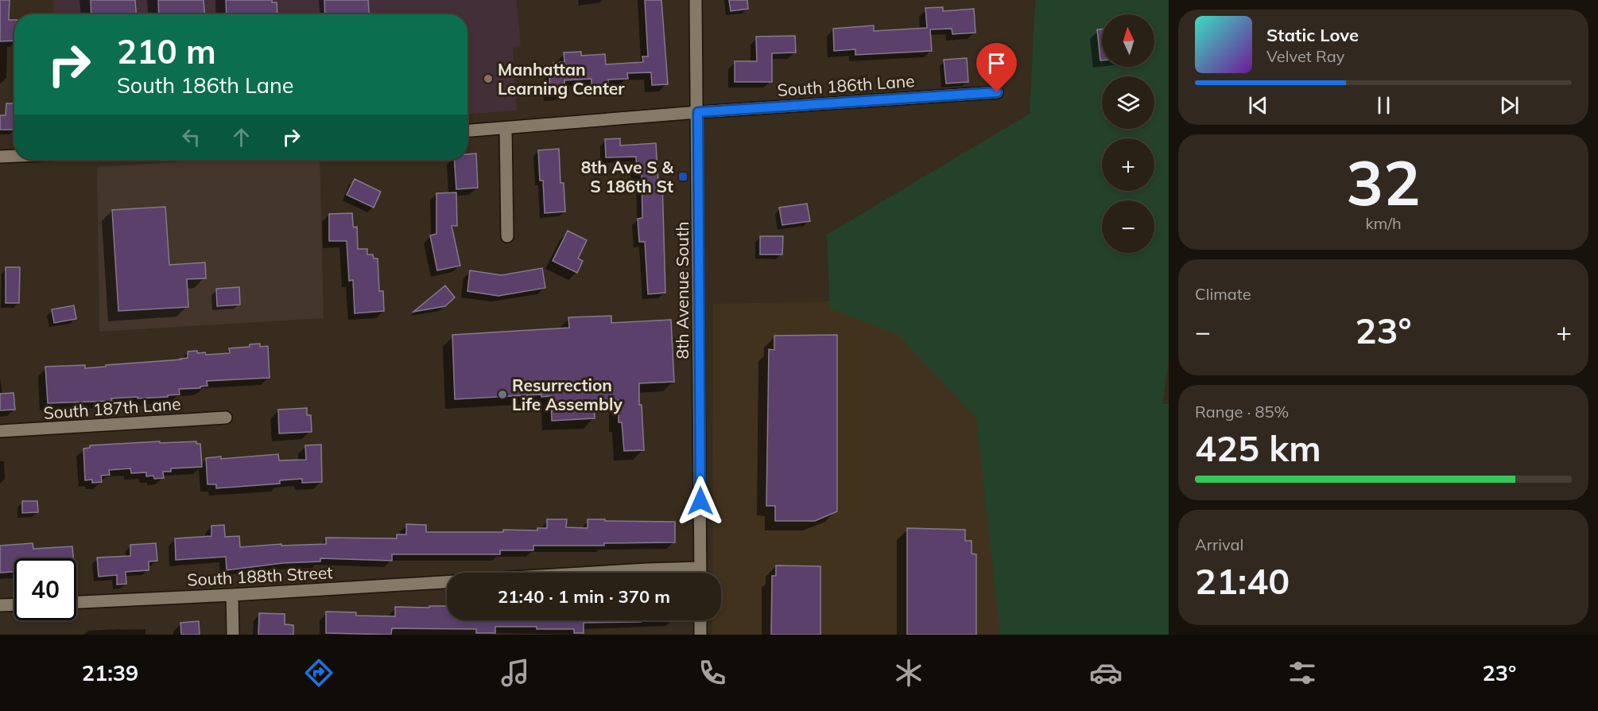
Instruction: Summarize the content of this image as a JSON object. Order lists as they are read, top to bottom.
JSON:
{
  "streets": {
    "street": [
      "South 186th Lane",
      "8th Avenue South",
      "South 187th Lane",
      "South 188th Street"
    ]
  },
  "crossings": [
    ["South 186th Lane", "8th Avenue South"]
  ],
  "places": {
    "other": ["Manhattan Learning Center", "Resurrection Life Assembly"],
    "transit": ["8th Ave S & S 186th St"]
  },
  "north": "top",
  "page": {
    "map_buttons": ["+", "−"],
    "turn": ["210 m", "South 186th Lane"],
    "song": ["Static Love", "Velvet Ray"],
    "tile": [
      ["32", "km/h"],
      "Climate",
      ["Range · 85%", "425 km"],
      ["Arrival", "21:40"]
    ],
    "heat": ["−", "23°", "+"],
    "limit": "40",
    "trip": "21:40 · 1 min · 370 m",
    "tabs": ["21:39", "23°"]
  }
}
